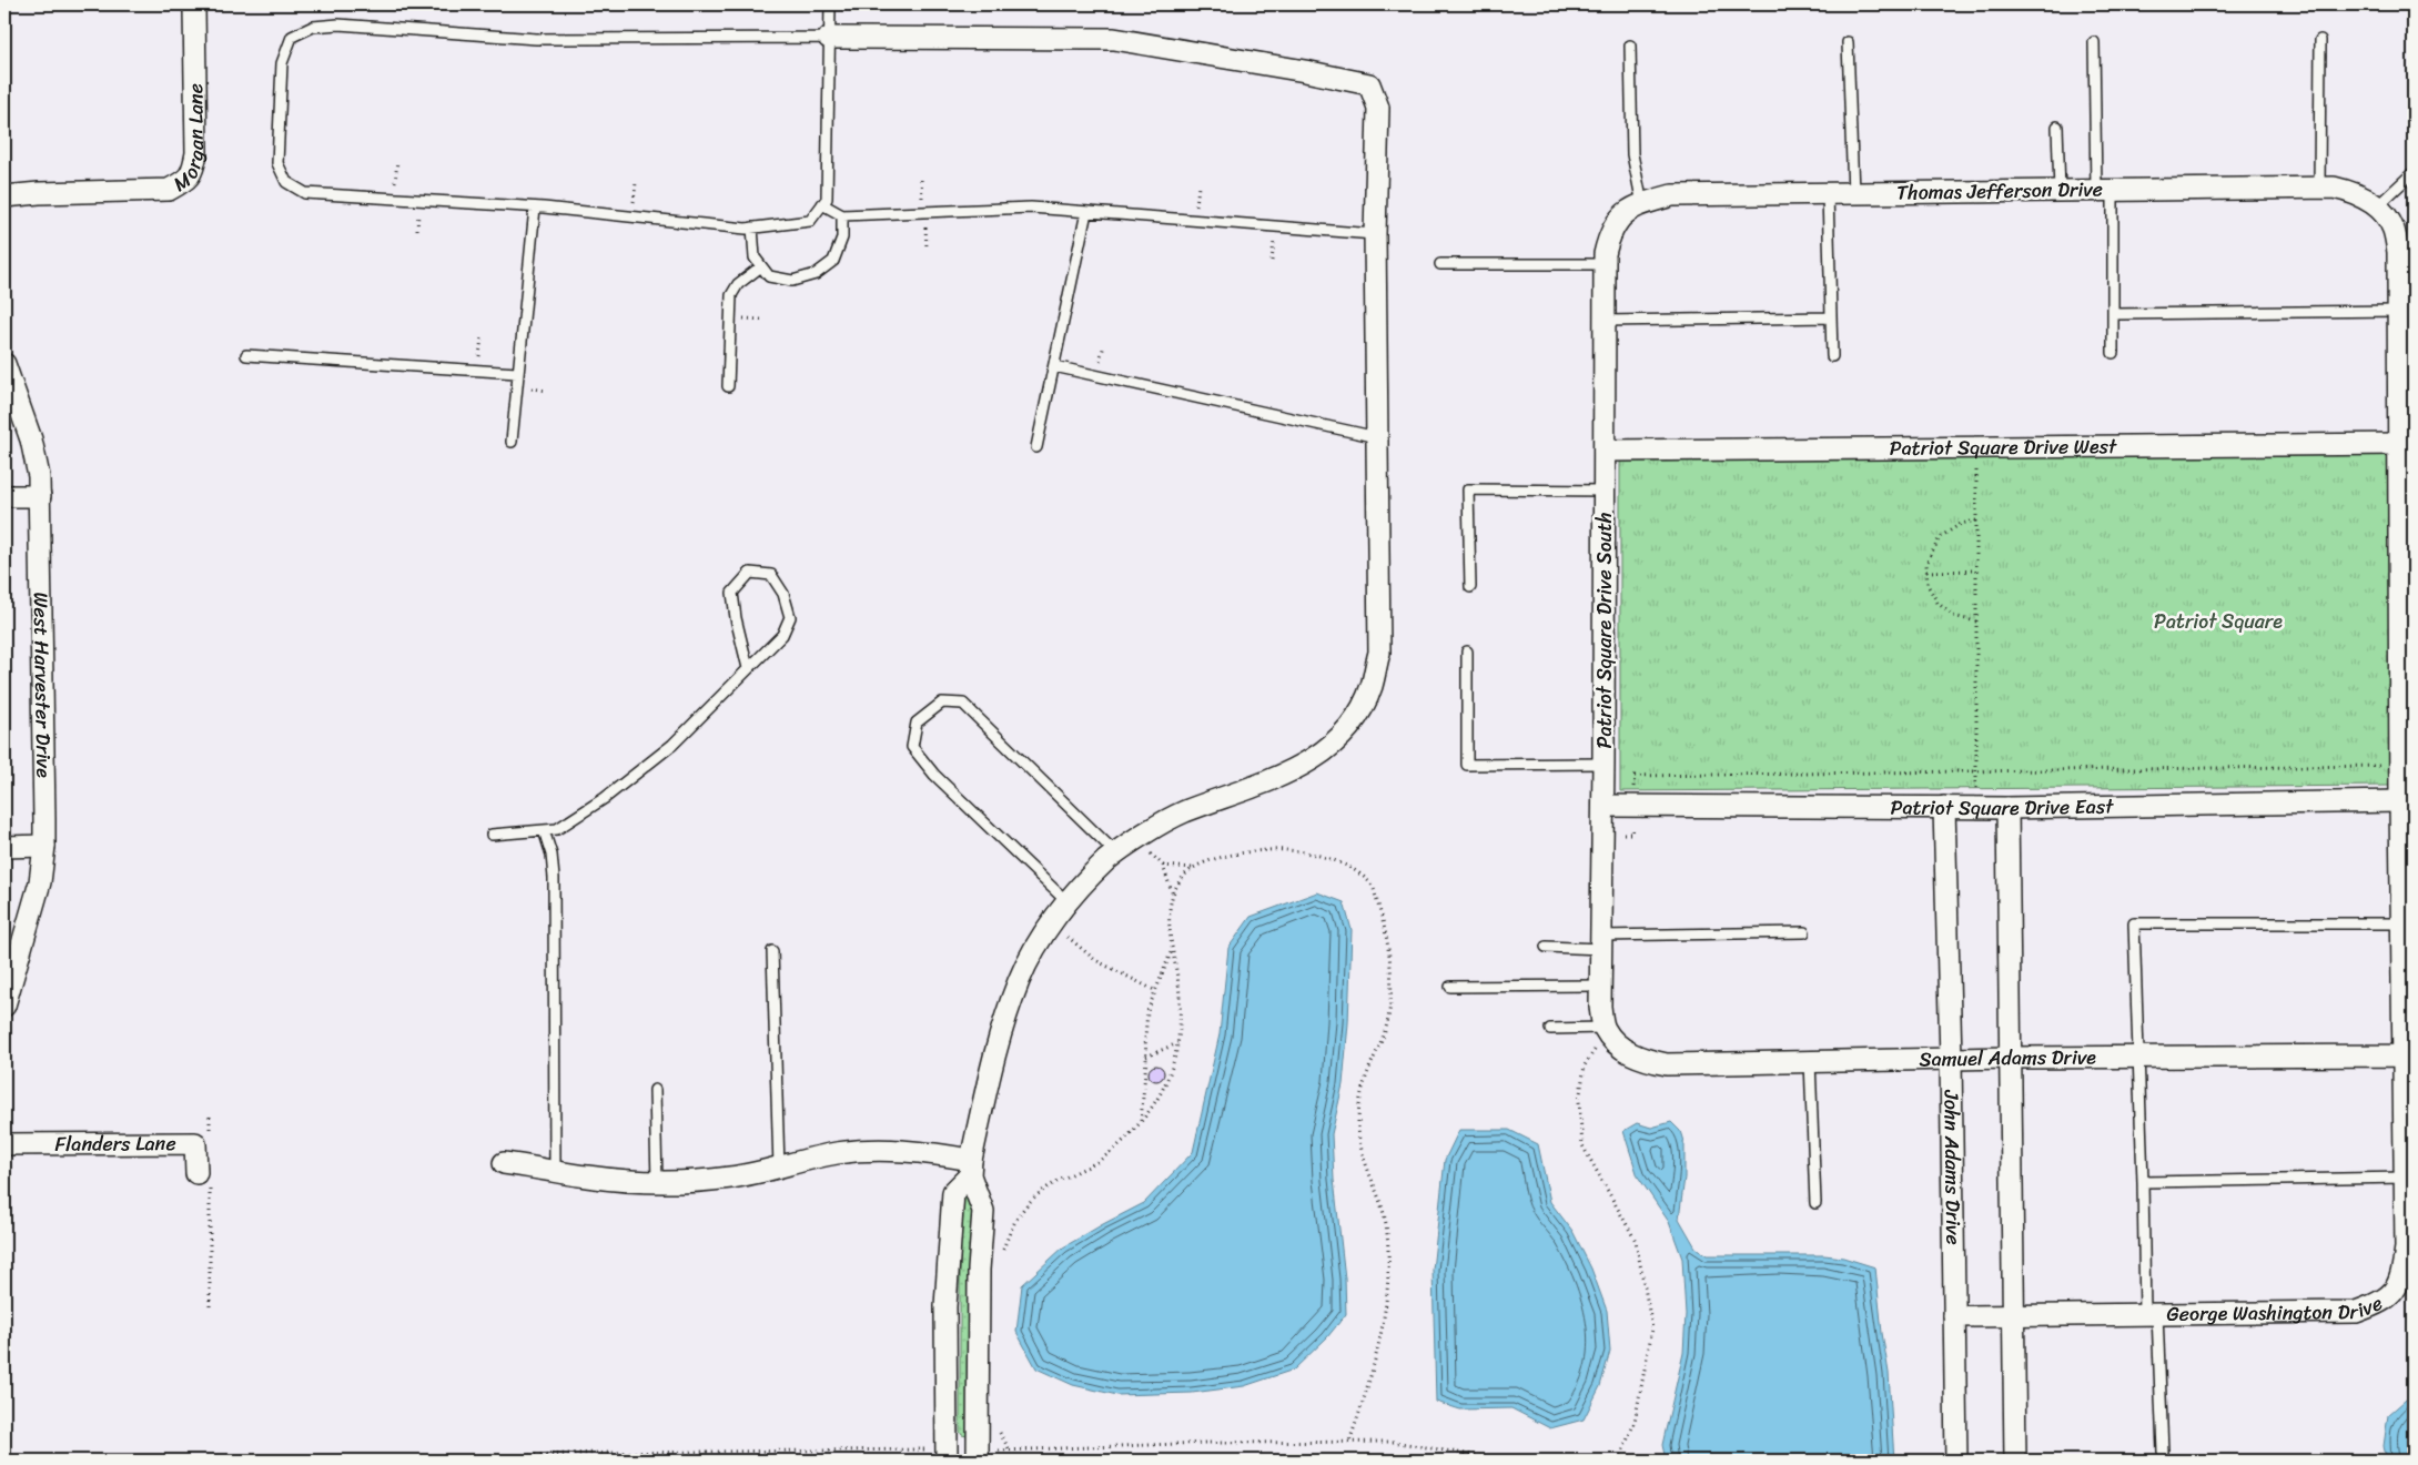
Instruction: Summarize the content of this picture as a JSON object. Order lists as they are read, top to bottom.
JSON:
{
  "streets": {
    "street": [
      "Morgan Lane",
      "Thomas Jefferson Drive",
      "Patriot Square Drive West",
      "Patriot Square Drive South",
      "West Harvester Drive",
      "Patriot Square Drive East",
      "Samuel Adams Drive",
      "Flanders Lane",
      "John Adams Drive",
      "George Washington Drive"
    ]
  },
  "crossings": [
    ["Thomas Jefferson Drive", "Patriot Square Drive South"],
    ["Thomas Jefferson Drive", "George Washington Drive"],
    ["Patriot Square Drive West", "Patriot Square Drive South"],
    ["Patriot Square Drive West", "George Washington Drive"],
    ["Patriot Square Drive South", "Patriot Square Drive East"],
    ["Patriot Square Drive South", "Samuel Adams Drive"],
    ["Patriot Square Drive East", "John Adams Drive"],
    ["Patriot Square Drive East", "George Washington Drive"],
    ["Samuel Adams Drive", "John Adams Drive"],
    ["Samuel Adams Drive", "George Washington Drive"],
    ["John Adams Drive", "George Washington Drive"]
  ],
  "parks": ["Patriot Square"]
}
